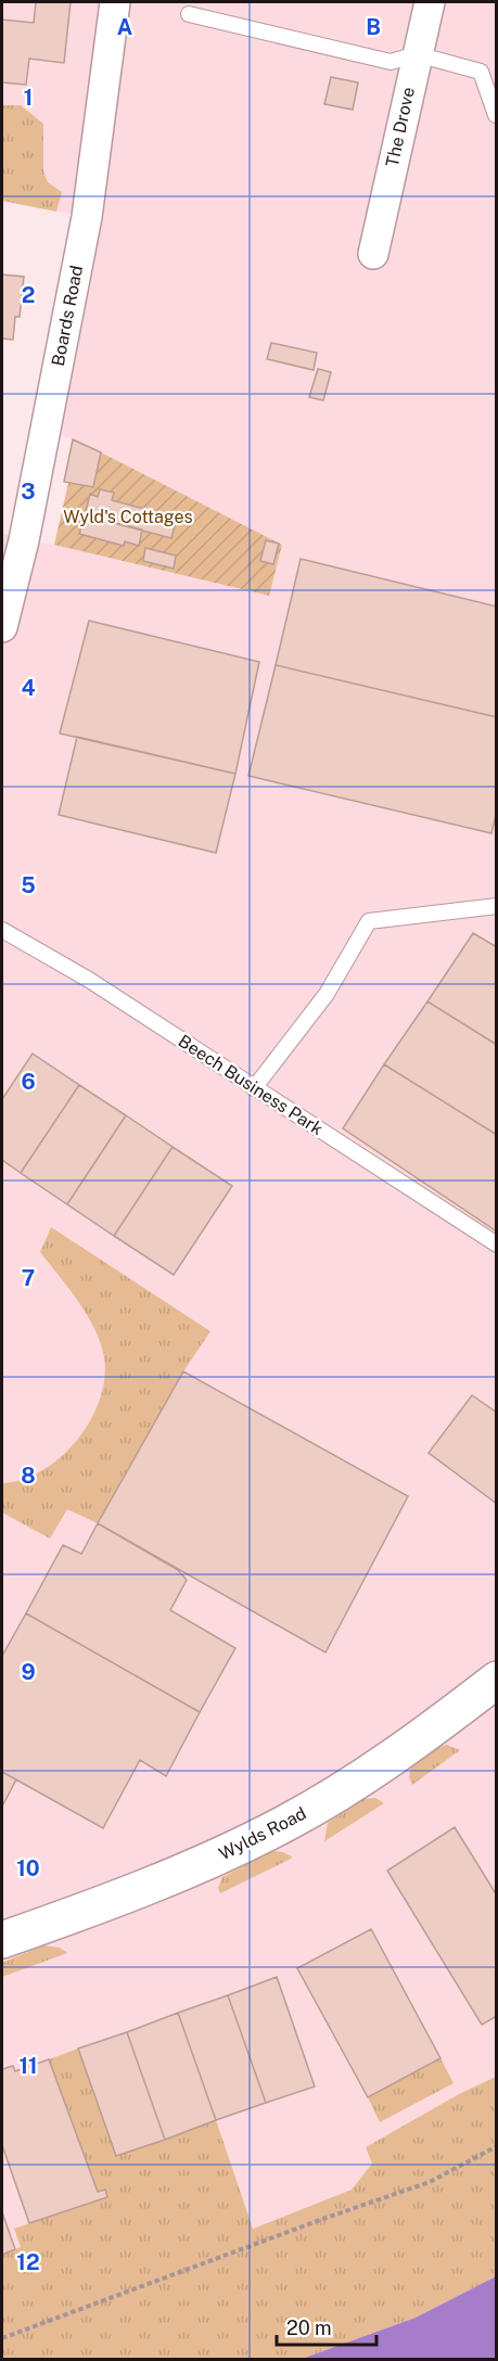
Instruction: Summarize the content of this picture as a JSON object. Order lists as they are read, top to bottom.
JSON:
{
  "streets": {
    "street": ["The Drove", "Boards Road", "Wylds Road"],
    "lane": ["Beech Business Park"]
  },
  "parks": ["Wyld's Cottages"],
  "scale_bar": "20 m",
  "grid": {
    "columns": ["A", "B"],
    "rows": [
      "1",
      "2",
      "3",
      "4",
      "5",
      "6",
      "7",
      "8",
      "9",
      "10",
      "11",
      "12"
    ]
  }
}
